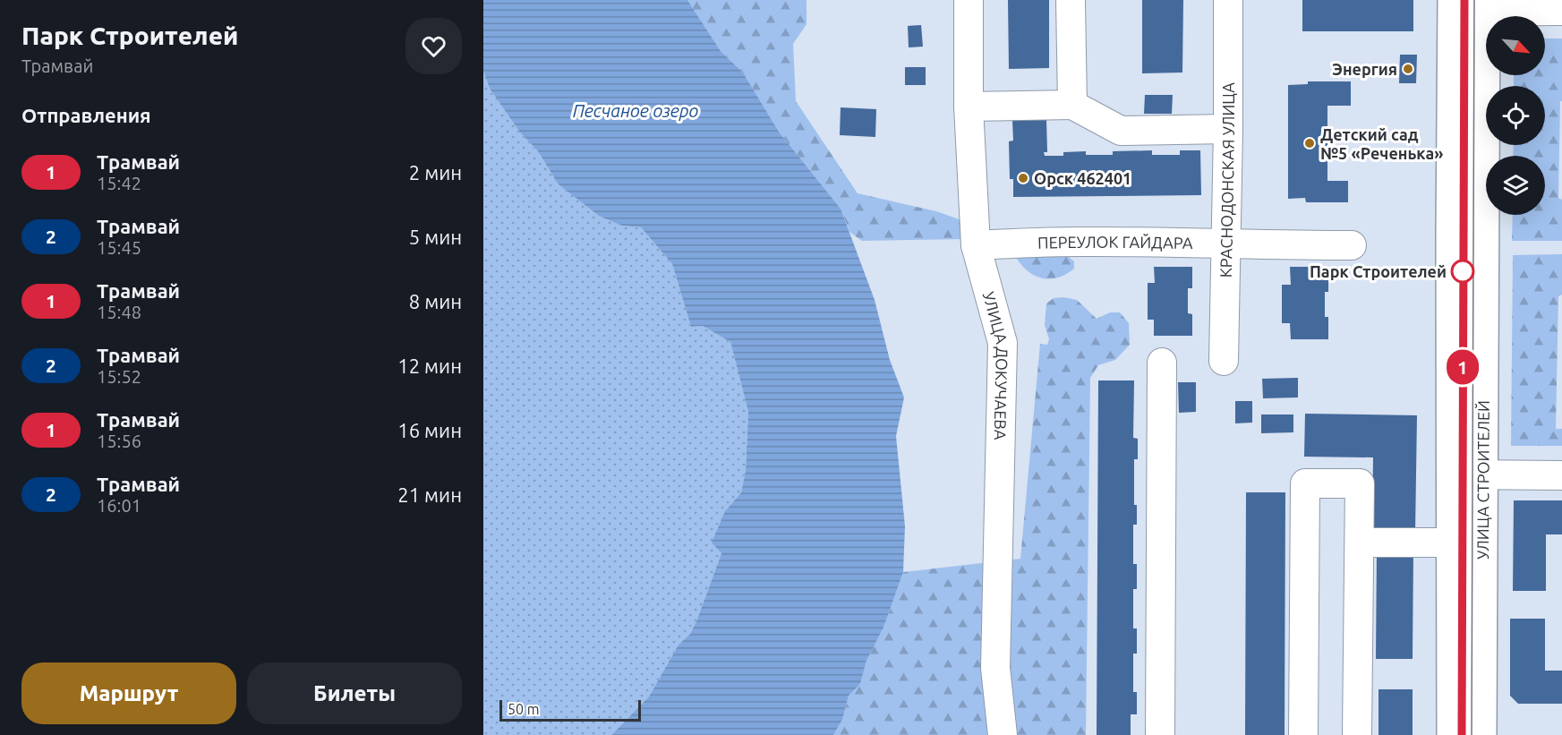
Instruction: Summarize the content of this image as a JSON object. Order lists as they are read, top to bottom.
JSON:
{
  "streets": {
    "main road": ["УЛИЦА СТРОИТЕЛЕЙ"],
    "street": ["КРАСНОДОНСКАЯ УЛИЦА", "ПЕРЕУЛОК ГАЙДАРА", "УЛИЦА ДОКУЧАЕВА"]
  },
  "crossings": [
    ["КРАСНОДОНСКАЯ УЛИЦА", "ПЕРЕУЛОК ГАЙДАРА"],
    ["ПЕРЕУЛОК ГАЙДАРА", "УЛИЦА ДОКУЧАЕВА"]
  ],
  "water": ["Песчаное озеро"],
  "places": [
    "Энергия",
    "Детский сад №5 «Реченька»",
    "Орск 462401",
    "Парк Строителей"
  ],
  "lines": ["tram line 1"],
  "scale_bar": "50 m",
  "north": "bottom right",
  "page": {
    "heading": [
      ["Парк Строителей", "Трамвай"],
      "Отправления"
    ],
    "on_map": "1",
    "list": [
      {
        "mark": "1",
        "name": "Трамвай",
        "note": "15:42",
        "value": "2 мин"
      },
      {
        "mark": "2",
        "name": "Трамвай",
        "note": "15:45",
        "value": "5 мин"
      },
      {
        "mark": "1",
        "name": "Трамвай",
        "note": "15:48",
        "value": "8 мин"
      },
      {
        "mark": "2",
        "name": "Трамвай",
        "note": "15:52",
        "value": "12 мин"
      },
      {
        "mark": "1",
        "name": "Трамвай",
        "note": "15:56",
        "value": "16 мин"
      },
      {
        "mark": "2",
        "name": "Трамвай",
        "note": "16:01",
        "value": "21 мин"
      }
    ],
    "buttons": ["Маршрут", "Билеты"],
    "scale": "50 m"
  }
}
